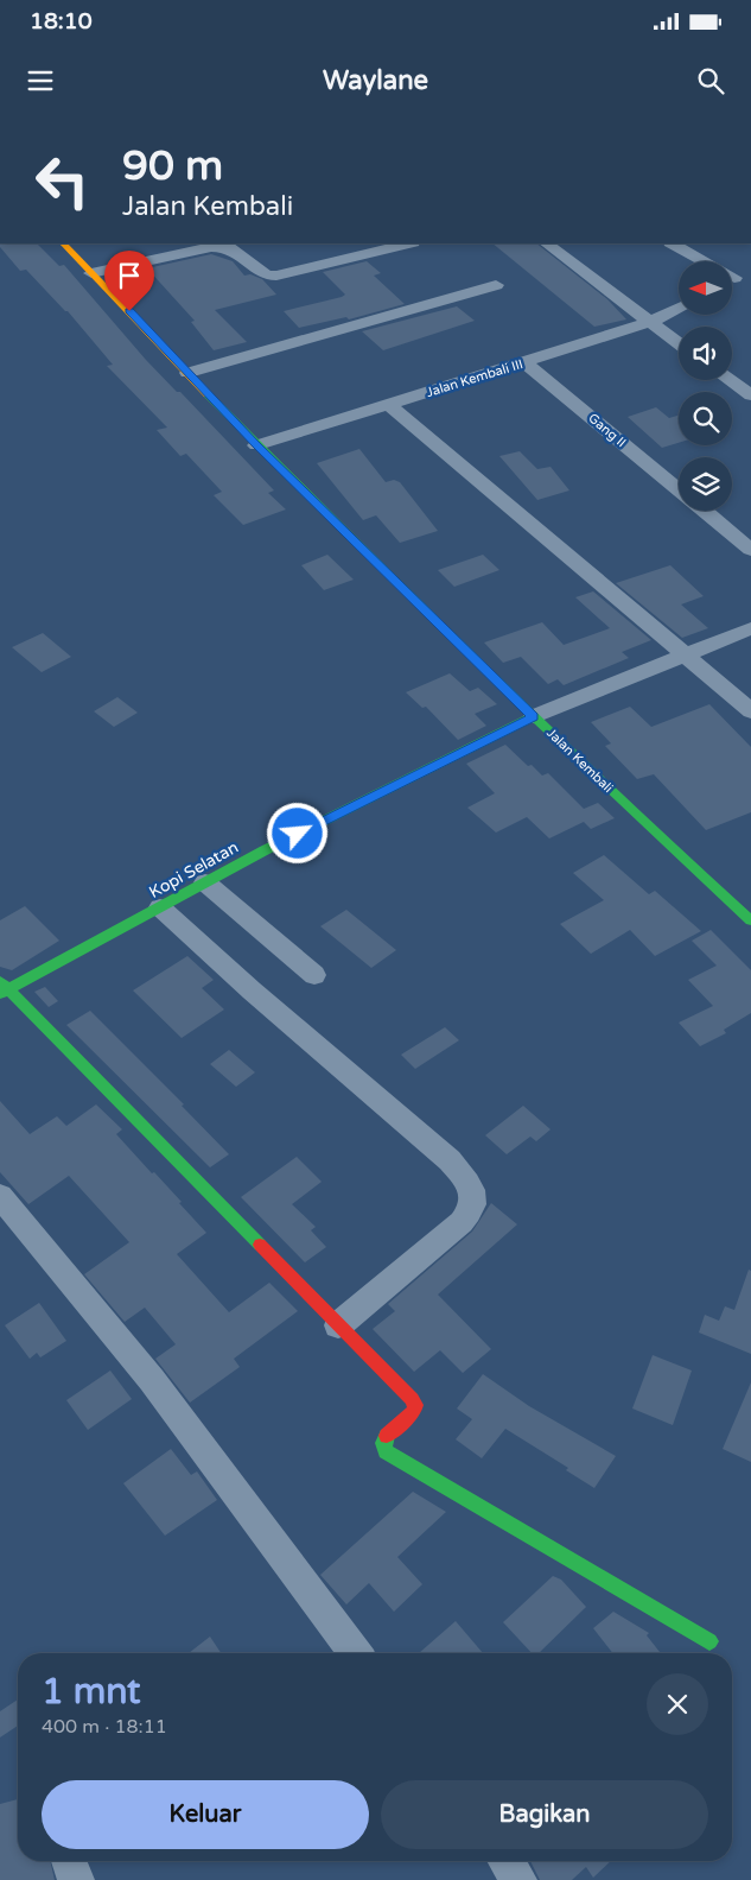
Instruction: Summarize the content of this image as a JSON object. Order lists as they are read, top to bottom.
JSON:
{
  "streets": {
    "street": [
      "Jalan Kembali III",
      "Gang II",
      "Jalan Kembali",
      "Kopi Selatan"
    ]
  },
  "crossings": [
    ["Jalan Kembali III", "Gang II"],
    ["Jalan Kembali III", "Jalan Kembali"],
    ["Jalan Kembali", "Kopi Selatan"]
  ],
  "north": "left",
  "page": {
    "status": "18:10",
    "header": "Waylane",
    "turn": ["90 m", "Jalan Kembali"],
    "heading": ["1 mnt", "400 m · 18:11"],
    "buttons": ["Keluar", "Bagikan"]
  }
}
